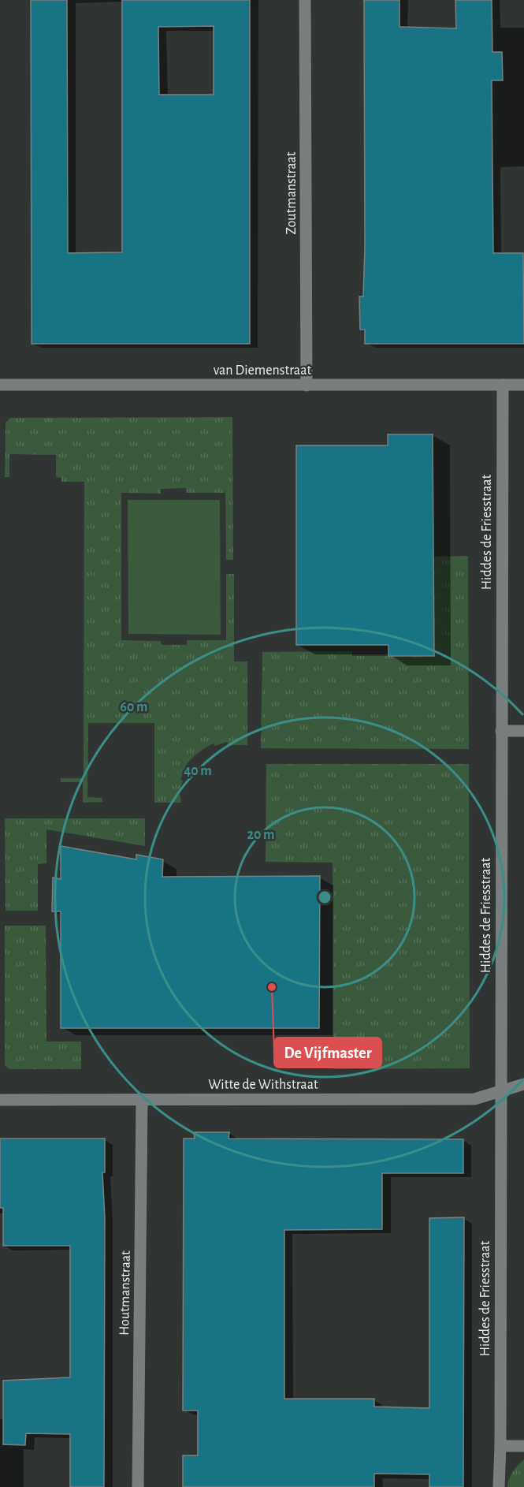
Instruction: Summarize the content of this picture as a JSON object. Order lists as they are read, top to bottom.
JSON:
{
  "streets": {
    "street": [
      "Zoutmanstraat",
      "van Diemenstraat",
      "Hiddes de Friesstraat",
      "Witte de Withstraat",
      "Houtmanstraat"
    ]
  },
  "crossings": [
    ["Zoutmanstraat", "van Diemenstraat"],
    ["van Diemenstraat", "Hiddes de Friesstraat"],
    ["Hiddes de Friesstraat", "Witte de Withstraat"],
    ["Witte de Withstraat", "Houtmanstraat"]
  ],
  "places": ["De Vijfmaster"],
  "rings": ["60 m", "40 m", "20 m"]
}
